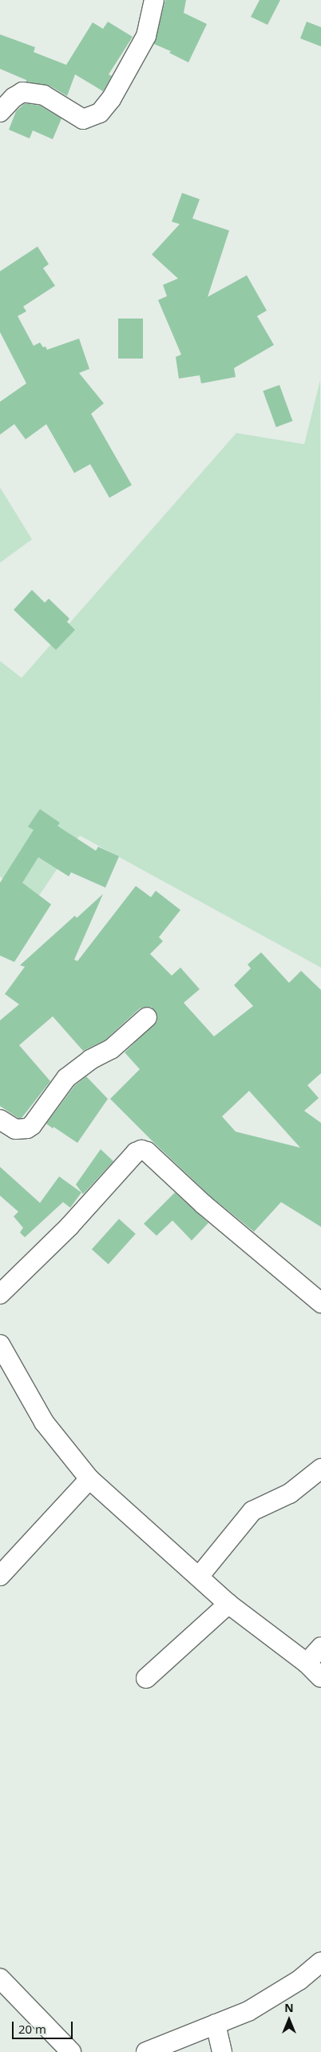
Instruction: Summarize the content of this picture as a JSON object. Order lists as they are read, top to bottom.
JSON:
{
  "scale_bar": "20 m",
  "north": "top"
}
